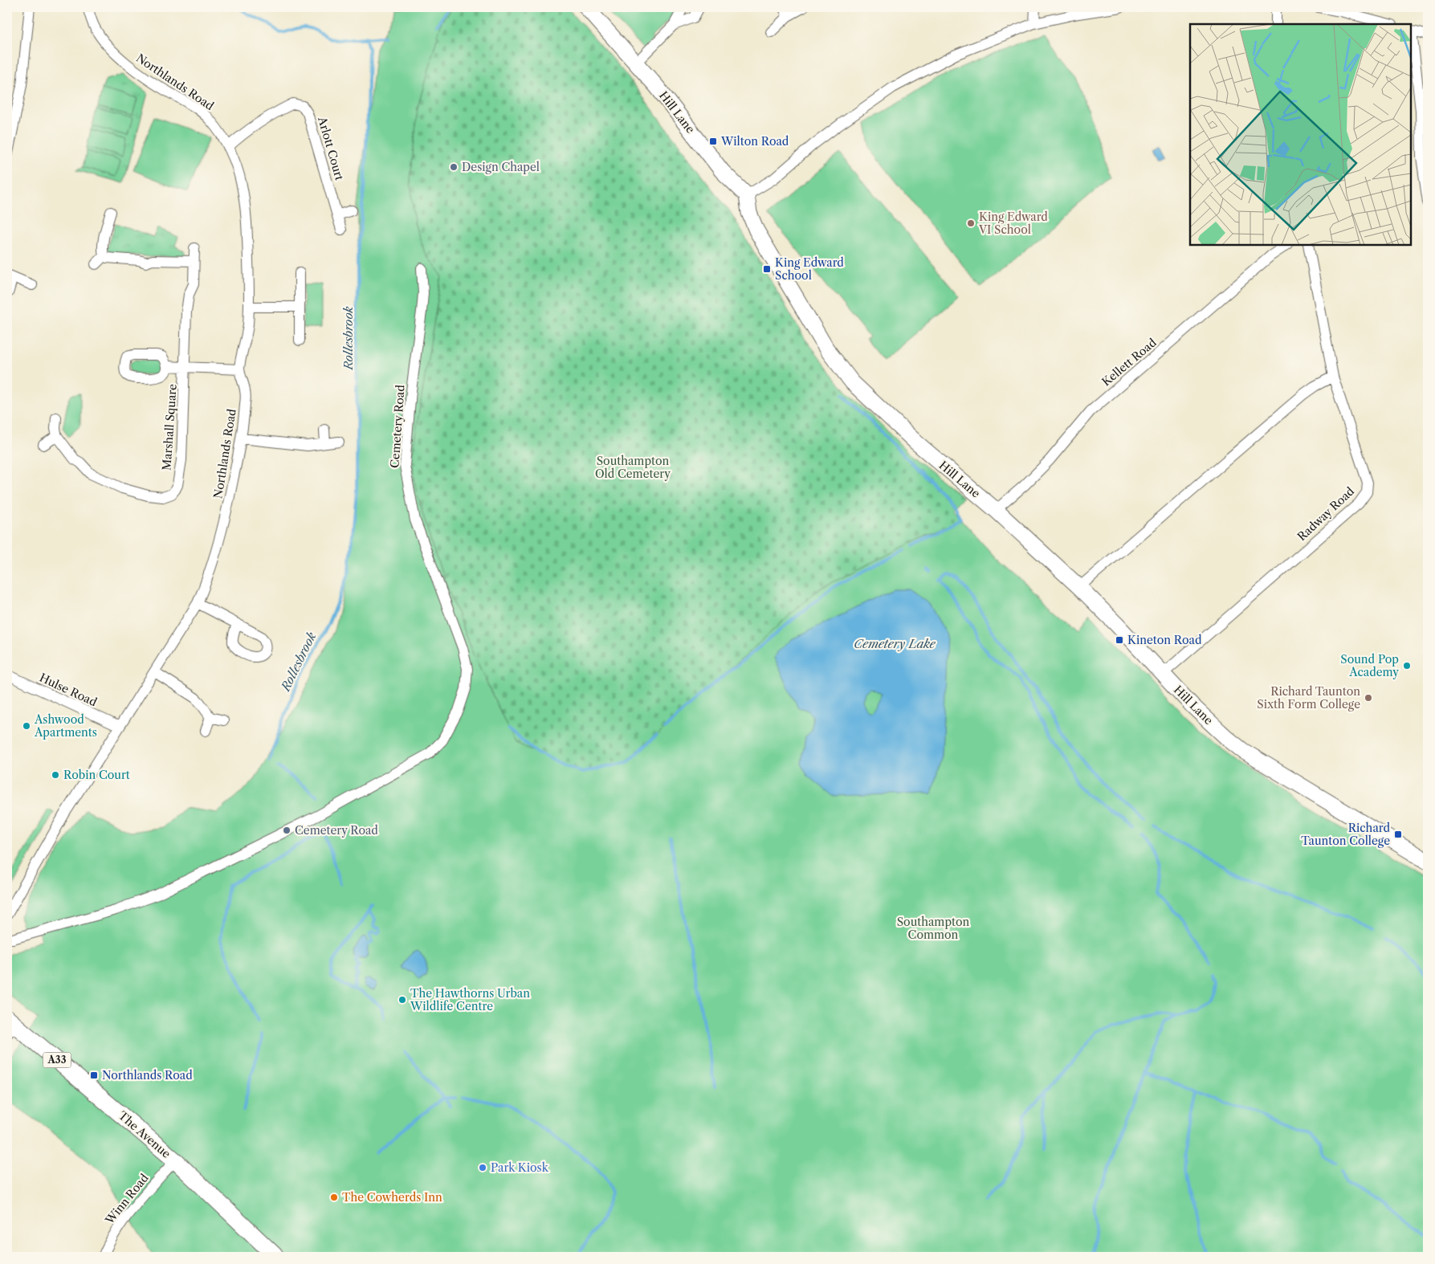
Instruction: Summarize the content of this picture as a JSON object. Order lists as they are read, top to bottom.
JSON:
{
  "streets": {
    "main road": ["A33", "The Avenue"],
    "street": [
      "Northlands Road",
      "Hill Lane",
      "Arlott Court",
      "Kellett Road",
      "Cemetery Road",
      "Marshall Square",
      "Radway Road",
      "Hulse Road",
      "Winn Road"
    ]
  },
  "crossings": [
    ["Northlands Road", "Arlott Court"],
    ["Northlands Road", "Hulse Road"],
    ["Hill Lane", "Kellett Road"],
    ["Hill Lane", "Radway Road"],
    ["The Avenue", "Winn Road"]
  ],
  "water": ["Rollesbrook", "Cemetery Lake"],
  "parks": ["Southampton Old Cemetery", "Southampton Common"],
  "places": {
    "transit": [
      "Wilton Road",
      "King Edward School",
      "Kineton Road",
      "Richard Taunton College",
      "Northlands Road"
    ],
    "other": [
      "Design Chapel",
      "King Edward VI School",
      "Sound Pop Academy",
      "Richard Taunton Sixth Form College",
      "Ashwood Apartments",
      "Robin Court",
      "Cemetery Road",
      "The Hawthorns Urban Wildlife Centre",
      "Park Kiosk",
      "The Cowherds Inn"
    ]
  }
}
